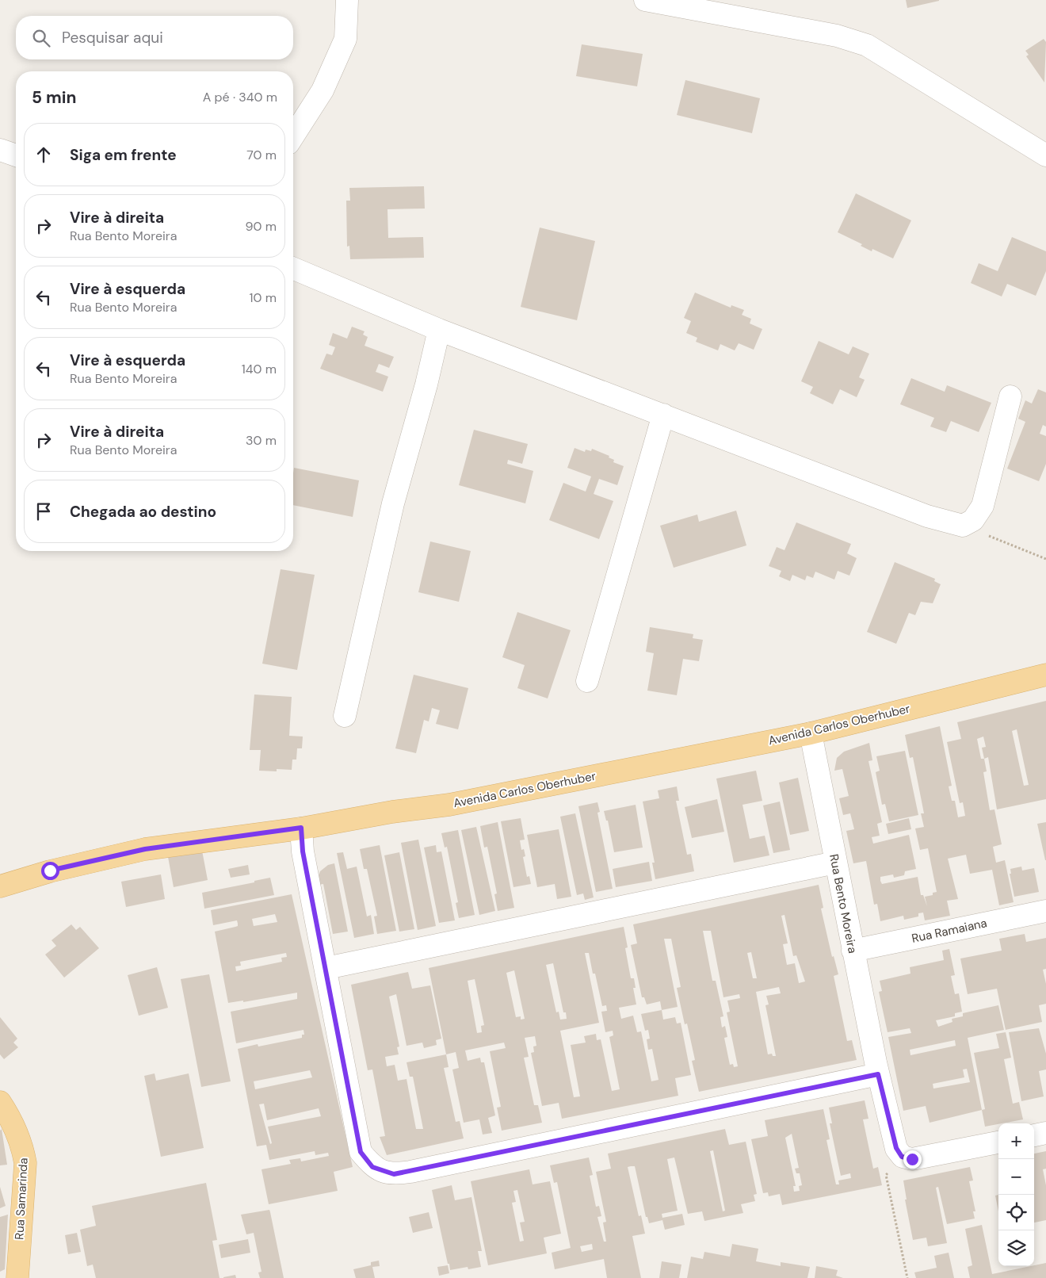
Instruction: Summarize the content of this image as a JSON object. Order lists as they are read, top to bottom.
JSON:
{
  "streets": {
    "main road": ["Avenida Carlos Oberhuber", "Rua Samarinda"],
    "street": ["Rua Bento Moreira", "Rua Ramaiana"]
  },
  "crossings": [
    ["Avenida Carlos Oberhuber", "Rua Bento Moreira"],
    ["Rua Bento Moreira", "Rua Ramaiana"]
  ],
  "page": {
    "search": "Pesquisar aqui",
    "heading": ["5 min", "A pé · 340 m"],
    "list": [
      ["Siga em frente", "70 m"],
      ["Vire à direita", "Rua Bento Moreira", "90 m"],
      ["Vire à esquerda", "Rua Bento Moreira", "10 m"],
      ["Vire à esquerda", "Rua Bento Moreira", "140 m"],
      ["Vire à direita", "Rua Bento Moreira", "30 m"],
      "Chegada ao destino"
    ],
    "map_buttons": ["+", "−"]
  }
}
